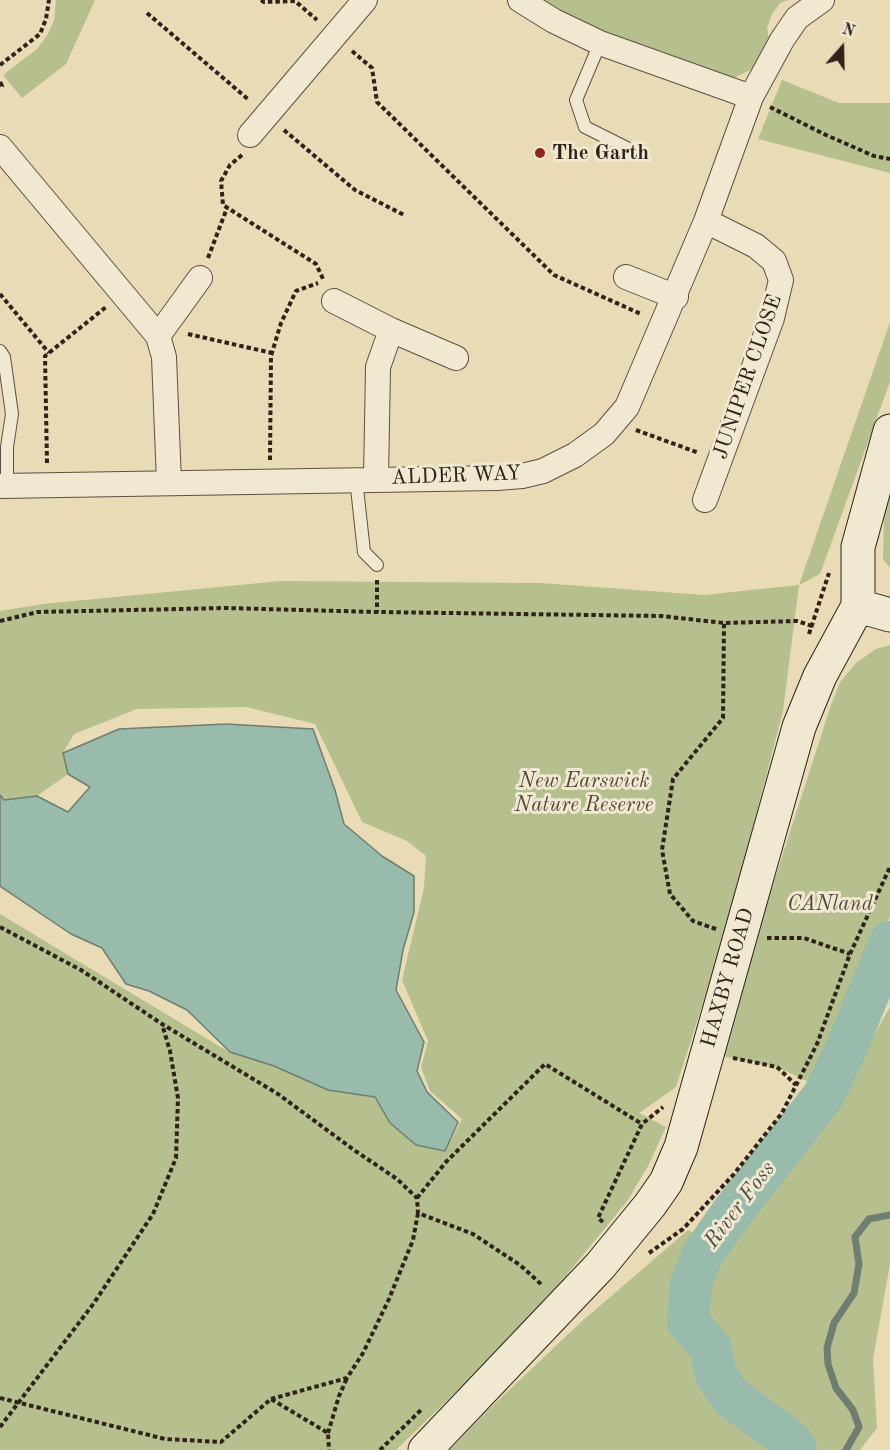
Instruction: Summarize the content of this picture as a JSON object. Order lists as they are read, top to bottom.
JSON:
{
  "streets": {
    "street": ["JUNIPER CLOSE", "ALDER WAY", "HAXBY ROAD"]
  },
  "crossings": [
    ["JUNIPER CLOSE", "ALDER WAY"]
  ],
  "water": ["River Foss"],
  "parks": ["New Earswick Nature Reserve", "CANland"],
  "places": ["The Garth"],
  "north": "top"
}
